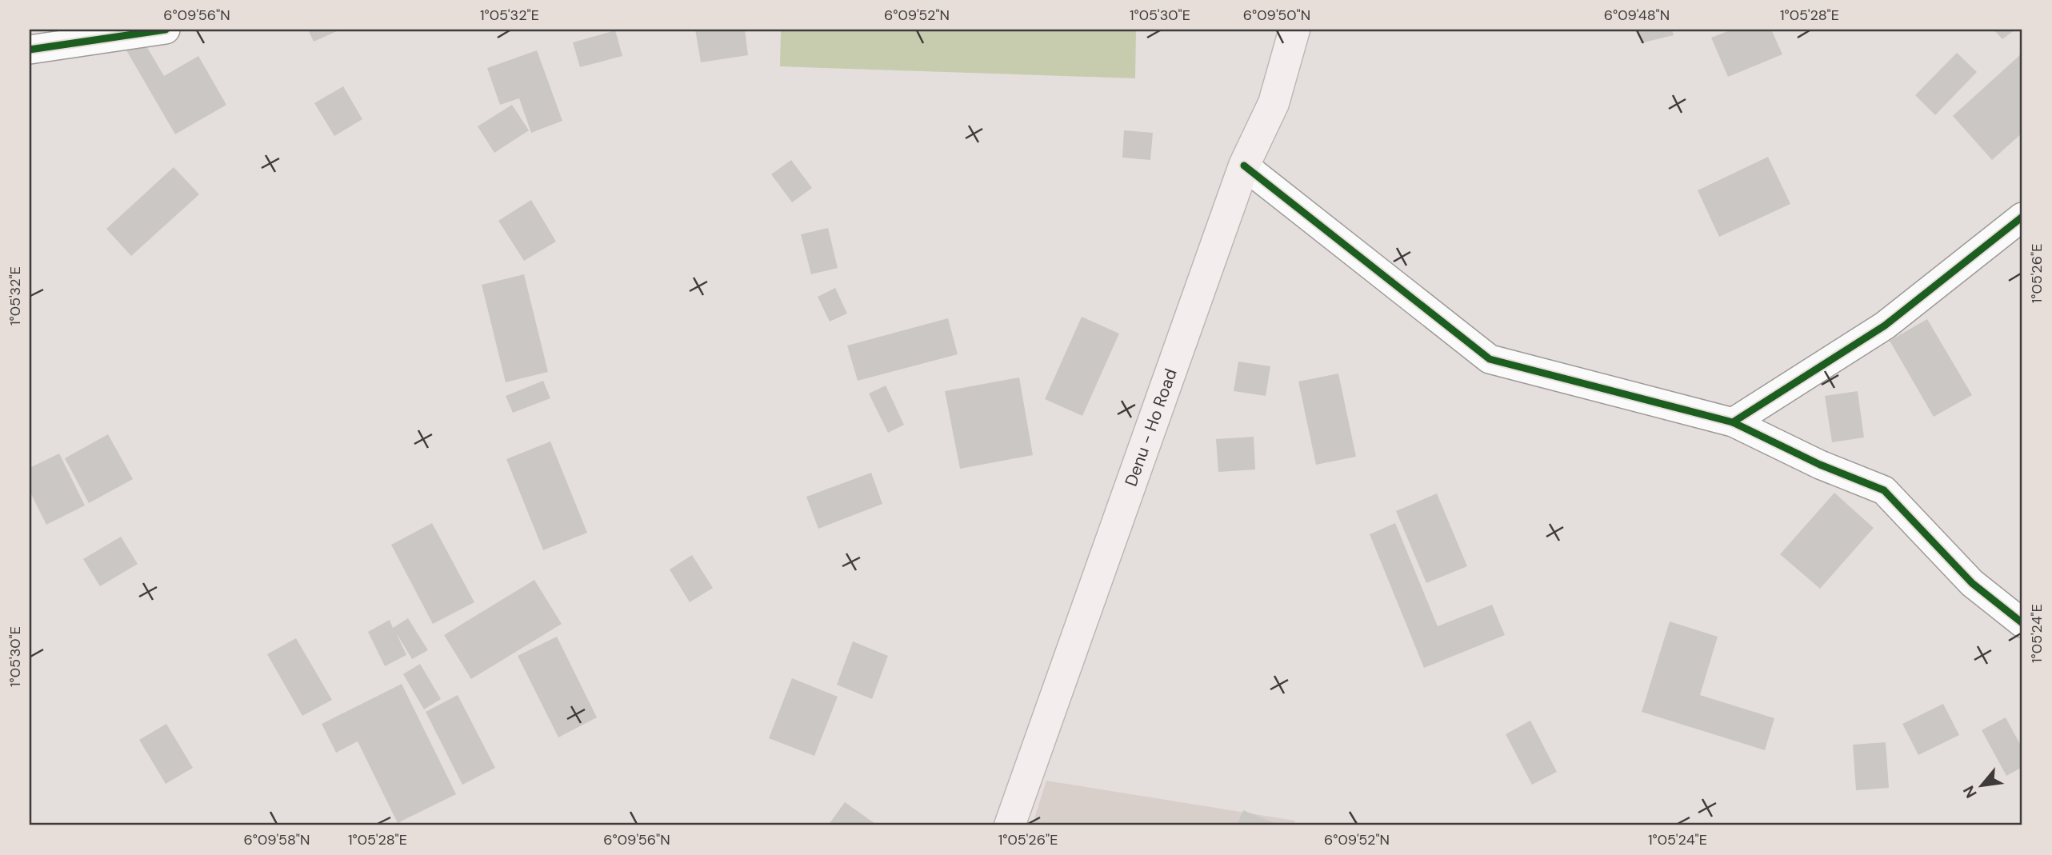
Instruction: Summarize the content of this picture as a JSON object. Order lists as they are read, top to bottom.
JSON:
{
  "streets": {
    "main road": ["Denu - Ho Road"]
  },
  "north": "bottom left",
  "coordinates": [
    "6°09'56\"N",
    "1°05'32\"E",
    "6°09'52\"N",
    "1°05'30\"E",
    "6°09'50\"N",
    "6°09'48\"N",
    "1°05'28\"E",
    "1°05'26\"E",
    "1°05'24\"E",
    "6°09'58\"N"
  ]
}
